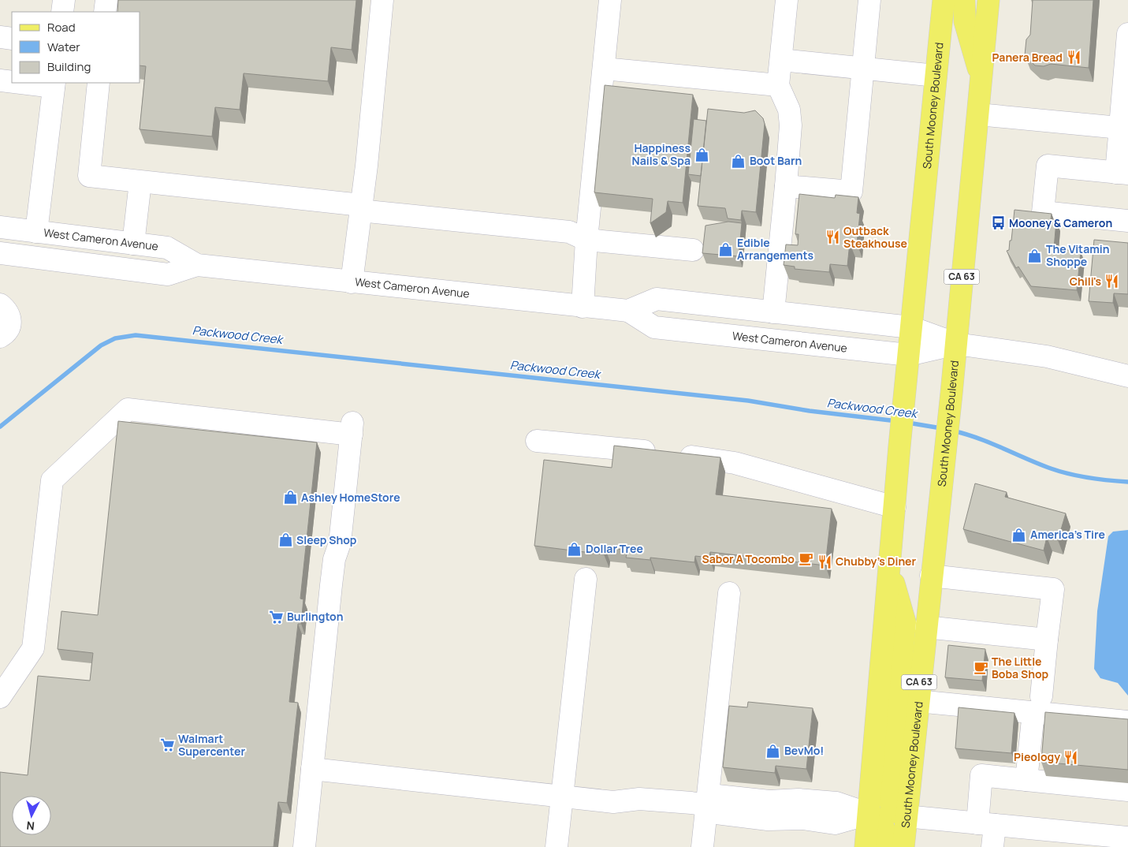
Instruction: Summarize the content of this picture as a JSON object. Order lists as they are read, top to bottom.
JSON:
{
  "streets": {
    "main road": ["South Mooney Boulevard", "CA 63"],
    "street": ["West Cameron Avenue"]
  },
  "crossings": [
    ["South Mooney Boulevard", "West Cameron Avenue"]
  ],
  "water": ["Packwood Creek"],
  "places": {
    "restaurant": [
      "Panera Bread",
      "Outback Steakhouse",
      "Chili's",
      "Chubby's Diner",
      "Pieology"
    ],
    "shop": [
      "Happiness Nails & Spa",
      "Boot Barn",
      "Edible Arrangements",
      "The Vitamin Shoppe",
      "Ashley HomeStore",
      "America's Tire",
      "Sleep Shop",
      "Dollar Tree",
      "BevMo!"
    ],
    "bus stop": ["Mooney & Cameron"],
    "cafe": ["Sabor A Tocombo", "The Little Boba Shop"],
    "supermarket": ["Burlington", "Walmart Supercenter"]
  },
  "legend": ["Road", "Water", "Building"],
  "north": "bottom"
}
